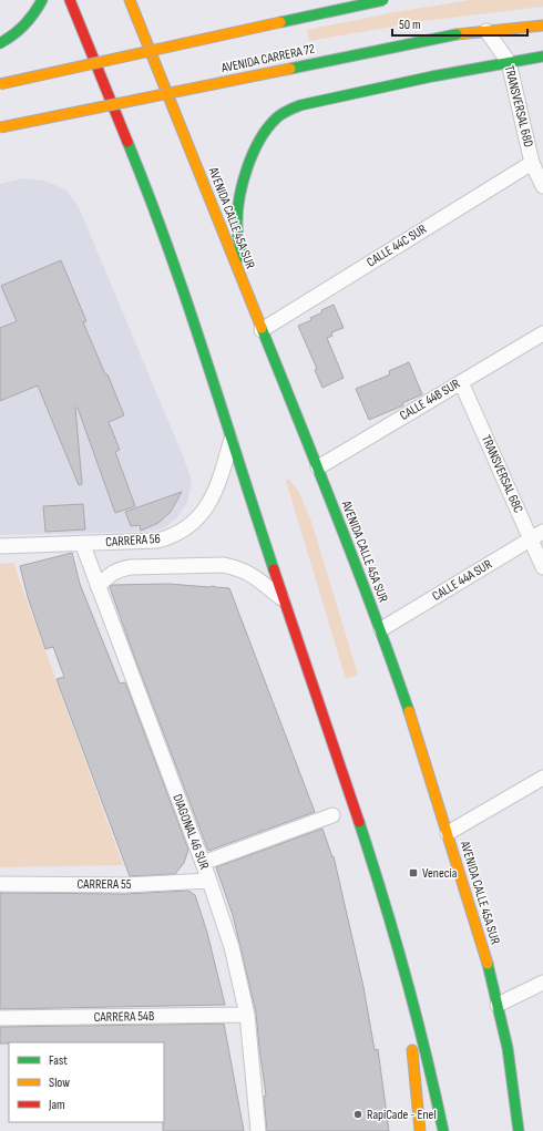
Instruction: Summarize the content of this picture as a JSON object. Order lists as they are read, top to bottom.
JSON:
{
  "streets": {
    "highway": ["AVENIDA CARRERA 72", "AVENIDA CALLE 45A SUR"],
    "street": [
      "TRANSVERSAL 68D",
      "CALLE 44C SUR",
      "CALLE 44B SUR",
      "TRANSVERSAL 68C",
      "CARRERA 56",
      "CALLE 44A SUR",
      "DIAGONAL 46 SUR",
      "CARRERA 55",
      "CARRERA 54B"
    ]
  },
  "crossings": [
    ["AVENIDA CARRERA 72", "TRANSVERSAL 68D"],
    ["TRANSVERSAL 68D", "CALLE 44C SUR"],
    ["AVENIDA CALLE 45A SUR", "CALLE 44C SUR"],
    ["AVENIDA CALLE 45A SUR", "CALLE 44B SUR"],
    ["AVENIDA CALLE 45A SUR", "CALLE 44A SUR"],
    ["CALLE 44B SUR", "TRANSVERSAL 68C"],
    ["TRANSVERSAL 68C", "CALLE 44A SUR"],
    ["CARRERA 56", "DIAGONAL 46 SUR"],
    ["DIAGONAL 46 SUR", "CARRERA 55"],
    ["DIAGONAL 46 SUR", "CARRERA 54B"]
  ],
  "places": {
    "transit": ["Venecia"],
    "other": ["RapiCade - Enel"]
  },
  "legend": ["Fast", "Slow", "Jam"],
  "scale_bar": "50 m"
}
